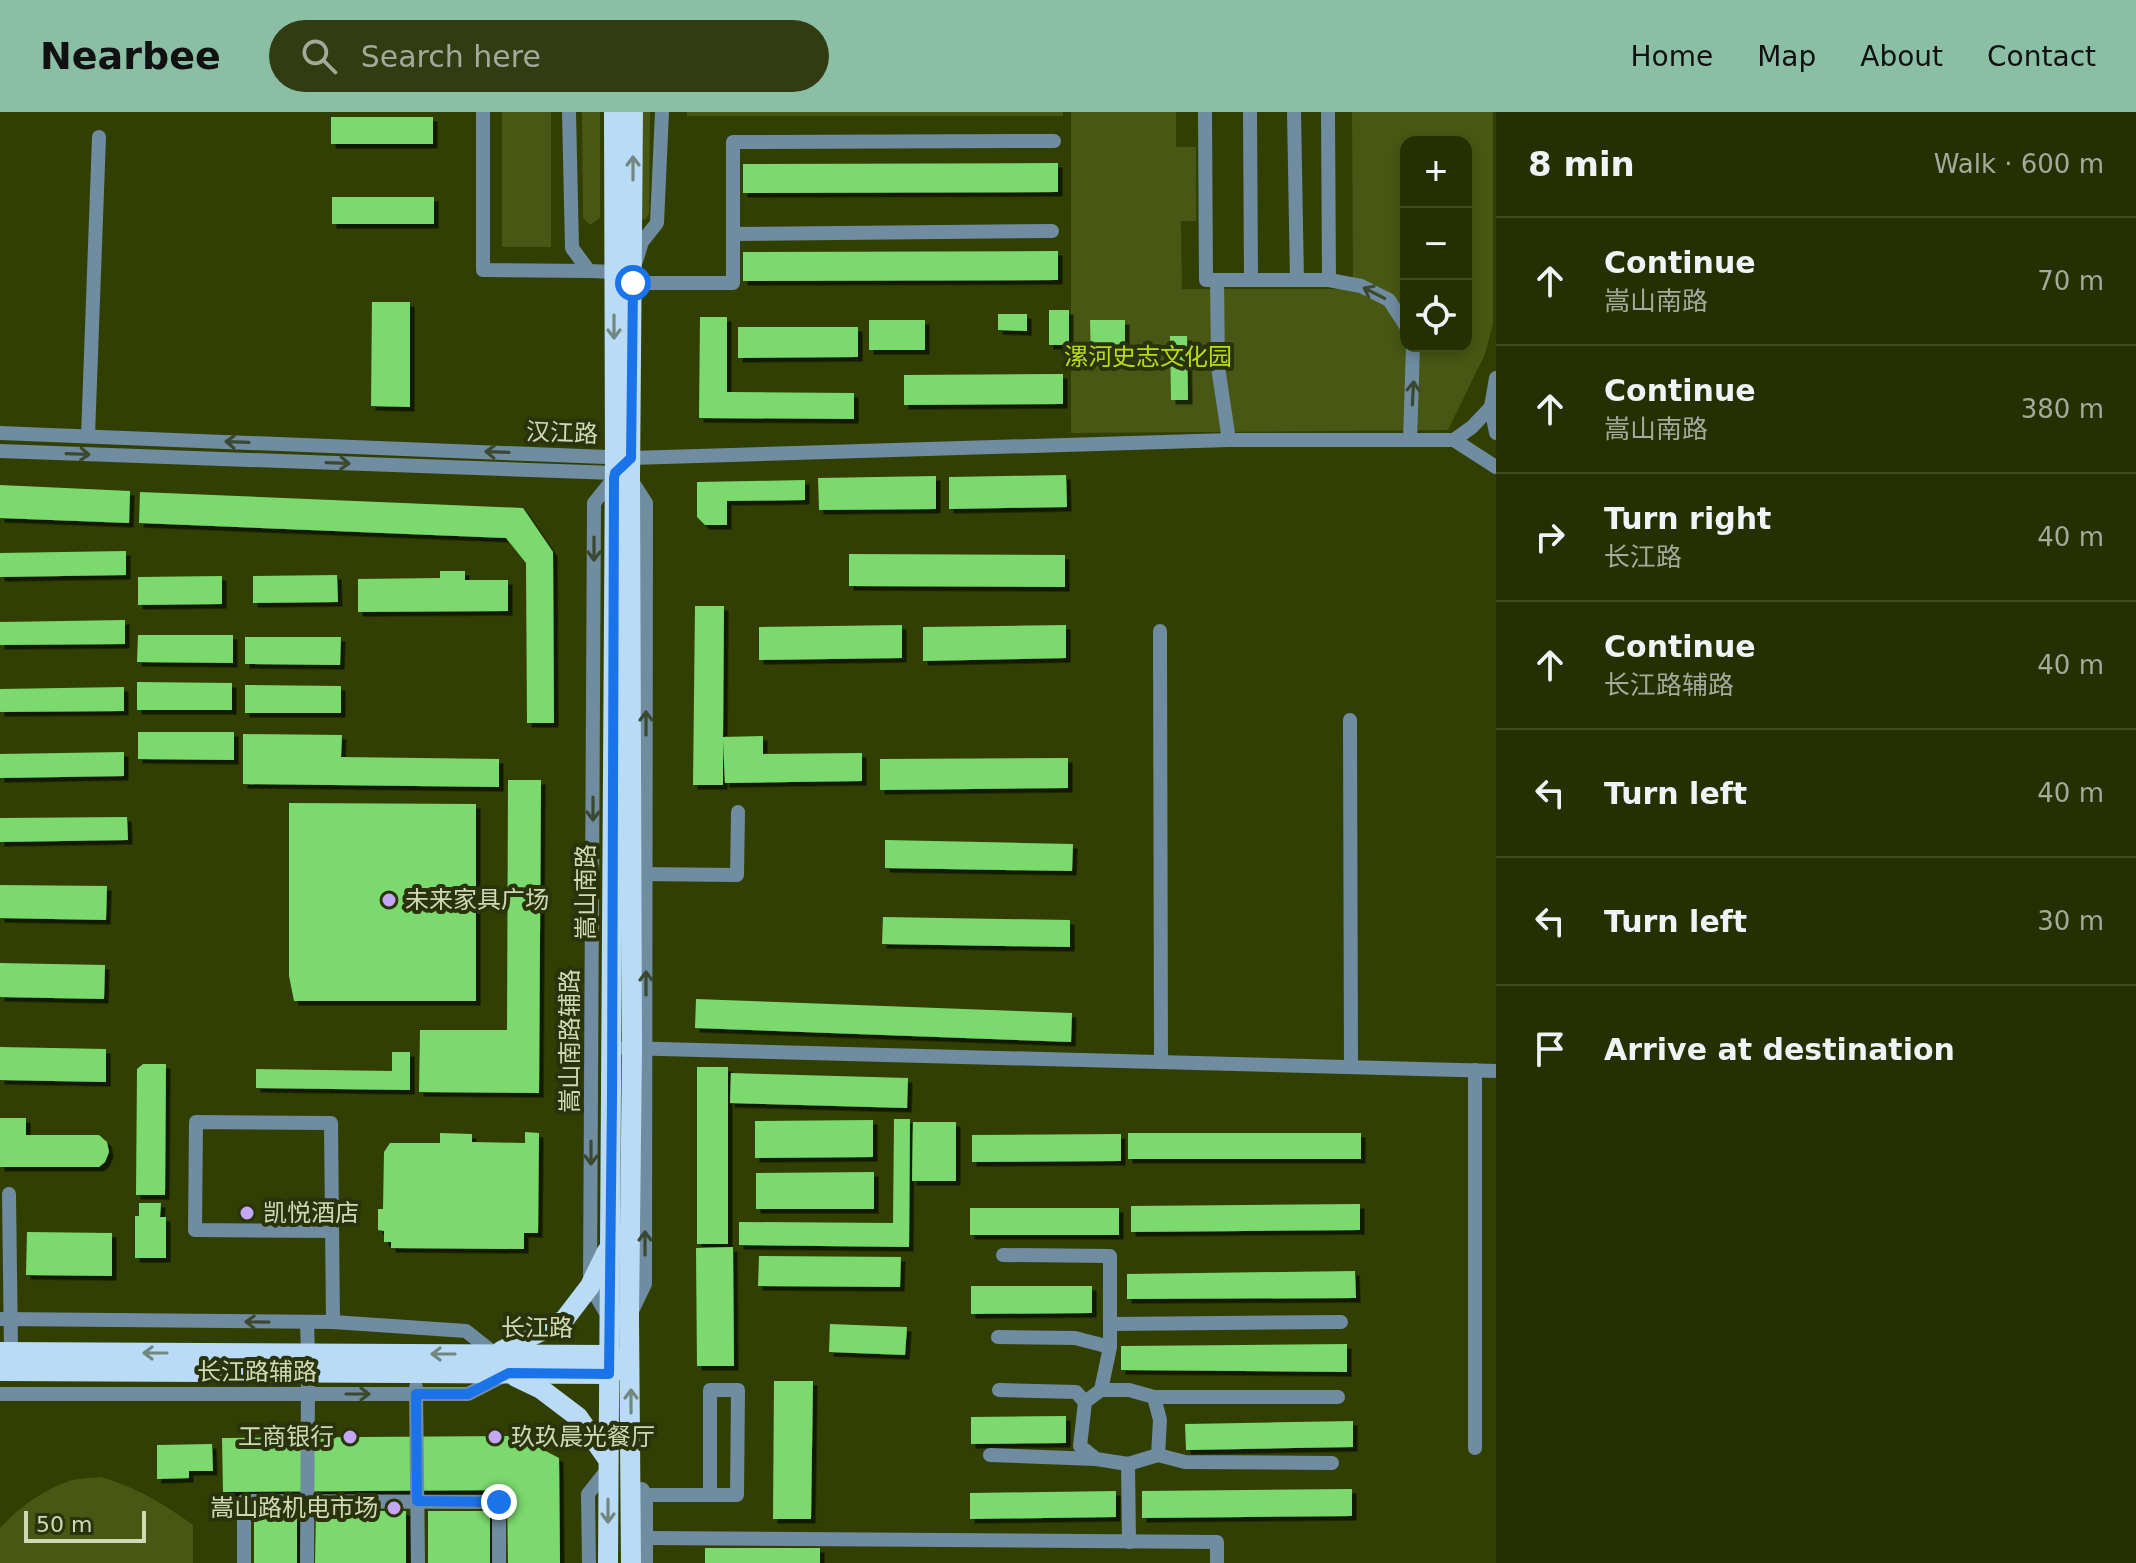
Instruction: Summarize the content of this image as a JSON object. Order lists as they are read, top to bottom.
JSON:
{
  "streets": {
    "main road": ["嵩山南路", "长江路"],
    "street": ["汉江路", "嵩山南路辅路", "长江路辅路"]
  },
  "crossings": [
    ["汉江路", "嵩山南路"],
    ["汉江路", "嵩山南路辅路"],
    ["嵩山南路", "嵩山南路辅路"],
    ["嵩山南路", "长江路"],
    ["长江路", "长江路辅路"]
  ],
  "parks": ["漯河史志文化园"],
  "places": [
    "未来家具广场",
    "凯悦酒店",
    "工商银行",
    "玖玖晨光餐厅",
    "嵩山路机电市场"
  ],
  "scale_bar": "50 m",
  "page": {
    "header": "Nearbee",
    "search": "Search here",
    "nav": [
      "Home",
      "Map",
      "About",
      "Contact"
    ],
    "heading": ["8 min", "Walk · 600 m"],
    "map_buttons": ["+", "−"],
    "list": [
      ["Continue", "嵩山南路", "70 m"],
      ["Continue", "嵩山南路", "380 m"],
      ["Turn right", "长江路", "40 m"],
      ["Continue", "长江路辅路", "40 m"],
      ["Turn left", "40 m"],
      ["Turn left", "30 m"],
      "Arrive at destination"
    ],
    "scale": "50 m"
  }
}
